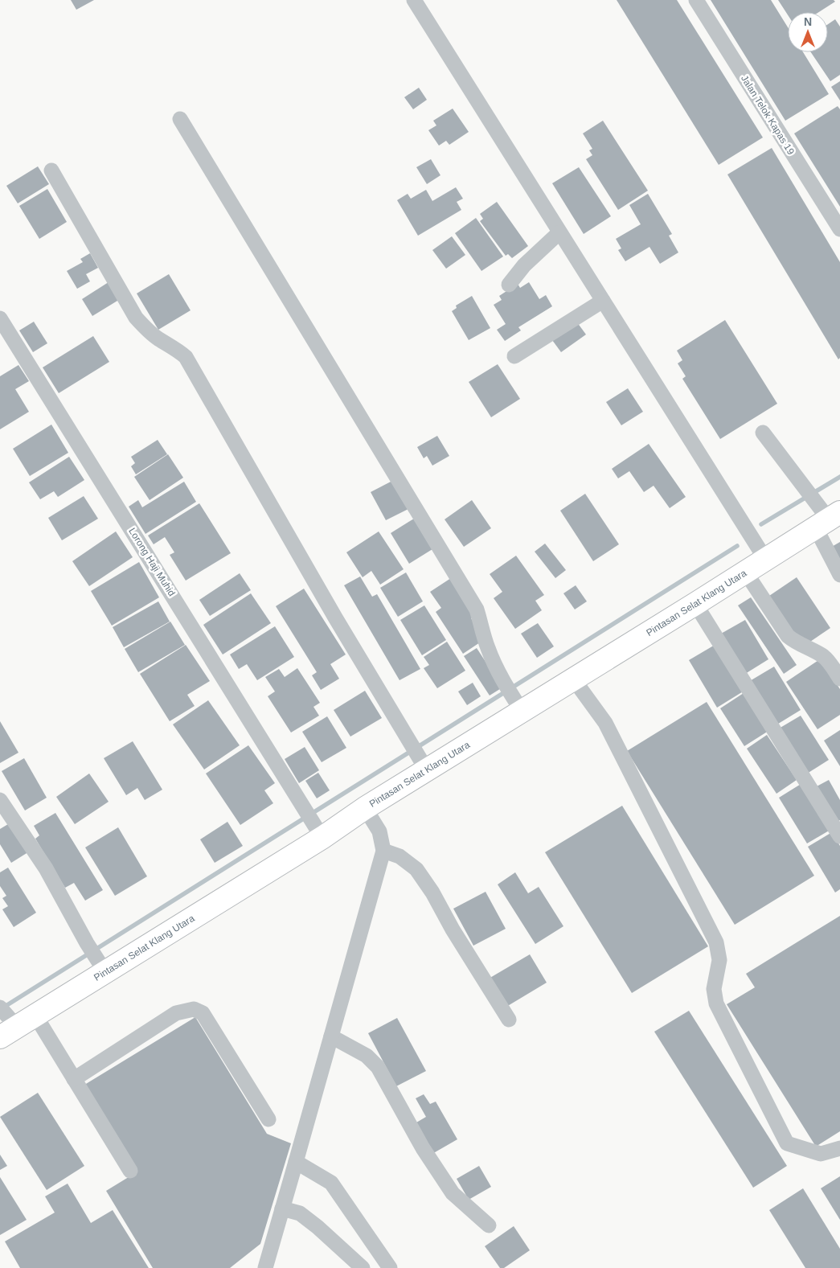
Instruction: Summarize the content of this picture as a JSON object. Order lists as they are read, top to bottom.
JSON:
{
  "streets": {
    "highway": ["Pintasan Selat Klang Utara"],
    "street": ["Jalan Telok Kapas 19", "Lorong Haji Muhid"]
  },
  "crossings": [
    ["Lorong Haji Muhid", "Pintasan Selat Klang Utara"]
  ],
  "north": "top"
}
